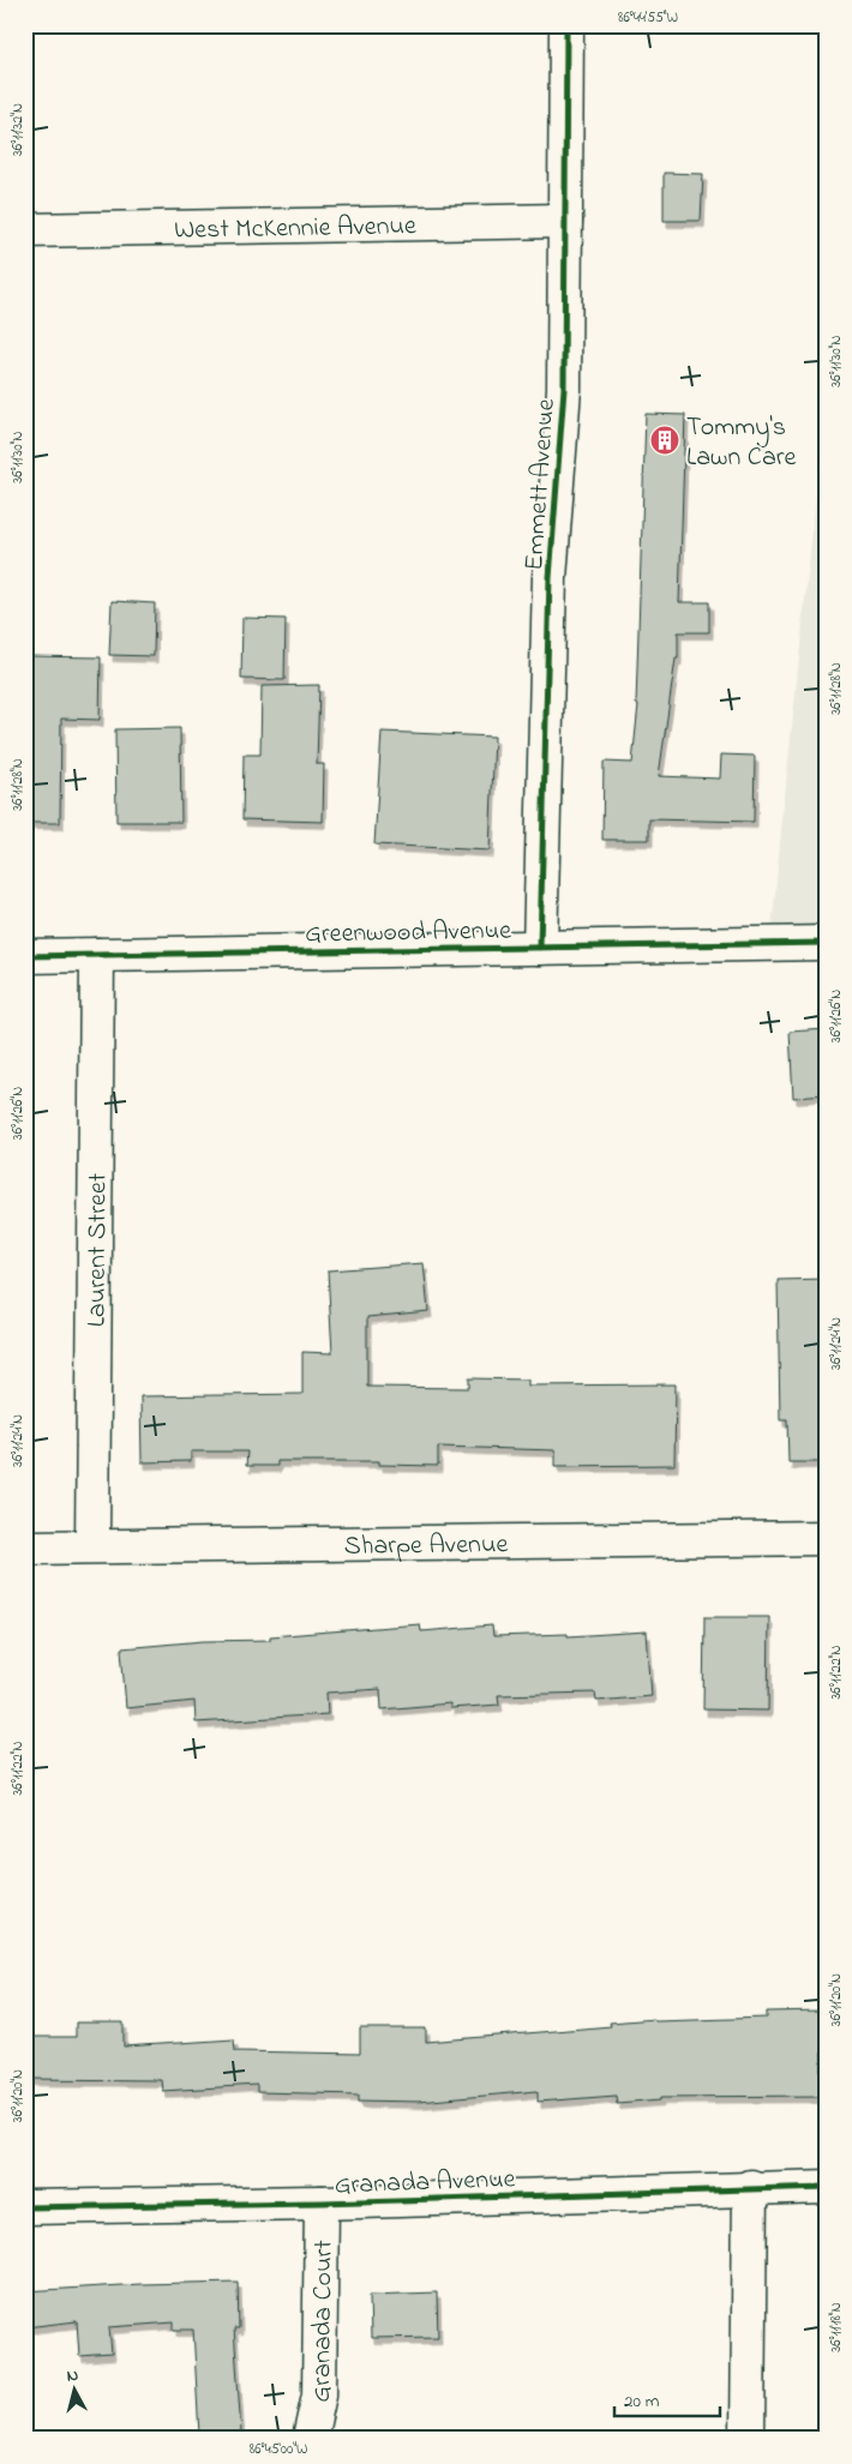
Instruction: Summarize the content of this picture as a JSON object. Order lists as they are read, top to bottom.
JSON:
{
  "streets": {
    "street": [
      "West McKennie Avenue",
      "Emmett Avenue",
      "Greenwood Avenue",
      "Laurent Street",
      "Sharpe Avenue",
      "Granada Avenue",
      "Granada Court"
    ]
  },
  "crossings": [
    ["West McKennie Avenue", "Emmett Avenue"],
    ["Emmett Avenue", "Greenwood Avenue"],
    ["Greenwood Avenue", "Laurent Street"],
    ["Laurent Street", "Sharpe Avenue"],
    ["Granada Avenue", "Granada Court"]
  ],
  "places": {
    "building": ["Tommy's Lawn Care"]
  },
  "scale_bar": "20 m",
  "north": "top",
  "coordinates": [
    "86°44'55\"W",
    "36°11'32\"N",
    "36°11'30\"N",
    "36°11'28\"N",
    "36°11'26\"N",
    "36°11'24\"N",
    "36°11'22\"N",
    "36°11'20\"N",
    "36°11'18\"N",
    "86°45'00\"W"
  ]
}
